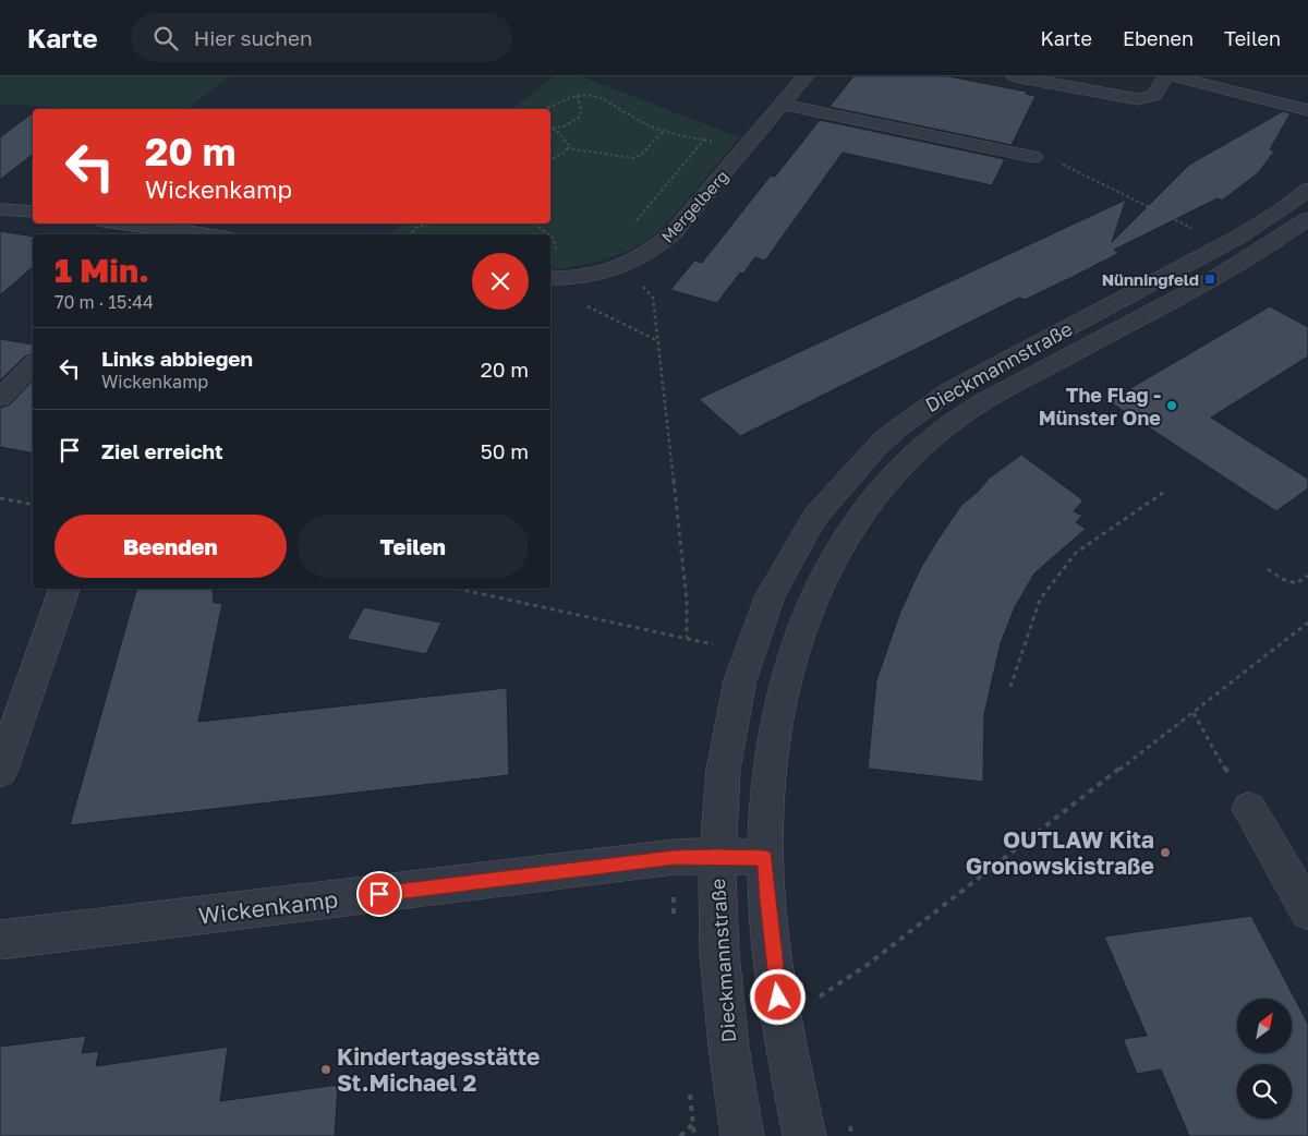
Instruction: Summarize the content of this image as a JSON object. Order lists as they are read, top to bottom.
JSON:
{
  "streets": {
    "street": ["Mergelberg", "Dieckmannstraße", "Wickenkamp"]
  },
  "crossings": [
    ["Dieckmannstraße", "Wickenkamp"]
  ],
  "places": {
    "transit": ["Nünningfeld"],
    "other": ["The Flag - Münster One", "OUTLAW Kita Gronowskistraße", "Kindertagesstätte St.Michael 2"]
  },
  "north": "top right",
  "page": {
    "header": "Karte",
    "search": "Hier suchen",
    "nav": ["Karte", "Ebenen", "Teilen"],
    "turn": ["20 m", "Wickenkamp"],
    "heading": ["1 Min.", "70 m · 15:44"],
    "list": [
      {
        "name": "Links abbiegen",
        "note": "Wickenkamp",
        "value": "20 m"
      },
      {
        "name": "Ziel erreicht",
        "value": "50 m"
      }
    ],
    "buttons": ["Beenden", "Teilen"]
  }
}
